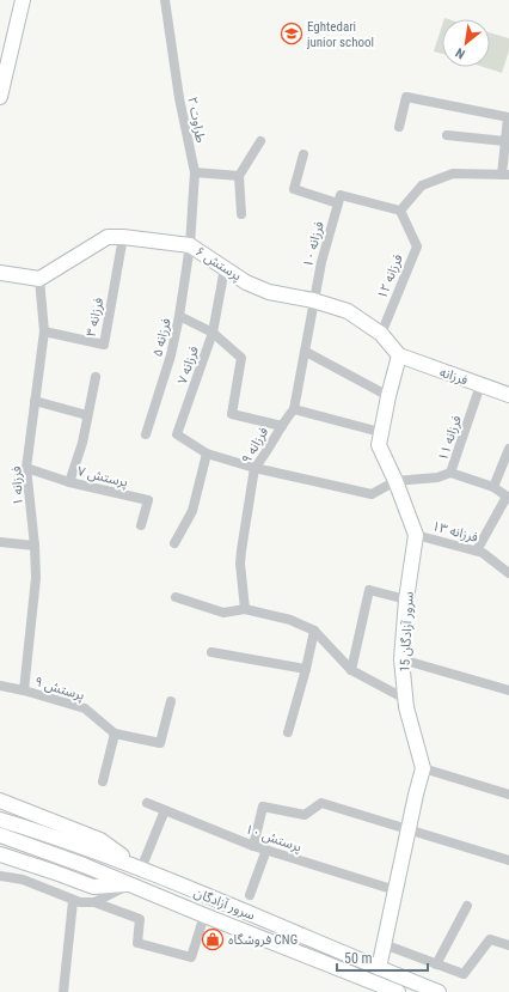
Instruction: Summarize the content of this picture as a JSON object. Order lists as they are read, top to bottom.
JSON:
{
  "streets": {
    "street": [
      "طراوت ۲",
      "فرزانه ۱۰",
      "پرستش ۶",
      "فرزانه ۱۲",
      "فرزانه ۳",
      "فرزانه ۵",
      "فرزانه ۷",
      "فرزانه",
      "فرزانه ۱۱",
      "فرزانه ۹",
      "پرستش ۷",
      "فرزانه ۱",
      "فرزانه ۱۳",
      "سرور آزادگان 15",
      "پرستش ۹",
      "پرستش ۱۰",
      "سرور آزادگان"
    ]
  },
  "crossings": [
    ["طراوت ۲", "پرستش ۶"],
    ["طراوت ۲", "فرزانه ۵"],
    ["فرزانه ۱۰", "پرستش ۶"],
    ["فرزانه ۱۰", "فرزانه ۹"],
    ["پرستش ۶", "فرزانه ۱۲"],
    ["پرستش ۶", "فرزانه ۳"],
    ["پرستش ۶", "فرزانه ۵"],
    ["پرستش ۶", "فرزانه ۷"],
    ["پرستش ۶", "فرزانه"],
    ["پرستش ۶", "فرزانه ۹"],
    ["پرستش ۶", "فرزانه ۱"],
    ["پرستش ۶", "سرور آزادگان 15"],
    ["فرزانه ۳", "فرزانه ۱"],
    ["فرزانه", "فرزانه ۱۱"],
    ["فرزانه", "سرور آزادگان 15"],
    ["فرزانه ۱۱", "سرور آزادگان 15"],
    ["پرستش ۷", "فرزانه ۱"],
    ["فرزانه ۱", "پرستش ۹"],
    ["فرزانه ۱۳", "سرور آزادگان 15"]
  ],
  "places": {
    "school or university": ["Eghtedari junior school"],
    "shop": ["فروشگاه CNG"]
  },
  "scale_bar": "50 m",
  "north": "bottom left"
}
